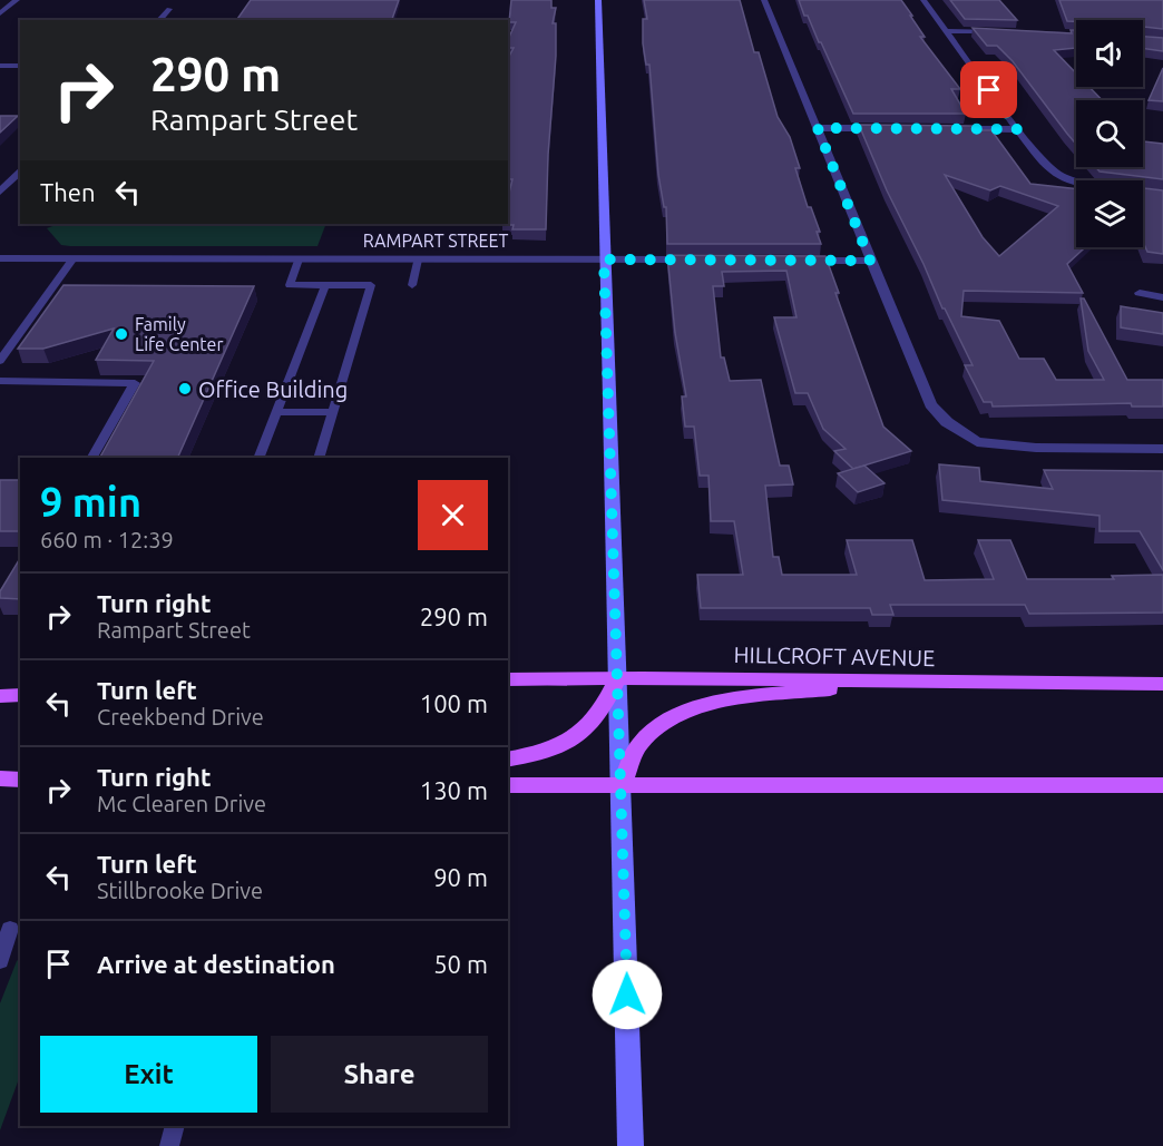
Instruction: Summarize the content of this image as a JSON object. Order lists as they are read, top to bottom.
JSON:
{
  "streets": {
    "main road": ["HILLCROFT AVENUE"],
    "street": ["RAMPART STREET"]
  },
  "places": ["Family Life Center", "Office Building"],
  "page": {
    "turn": ["290 m", "Rampart Street"],
    "then": "Then",
    "heading": ["9 min", "660 m · 12:39"],
    "list": [
      {
        "name": "Turn right",
        "note": "Rampart Street",
        "value": "290 m"
      },
      {
        "name": "Turn left",
        "note": "Creekbend Drive",
        "value": "100 m"
      },
      {
        "name": "Turn right",
        "note": "Mc Clearen Drive",
        "value": "130 m"
      },
      {
        "name": "Turn left",
        "note": "Stillbrooke Drive",
        "value": "90 m"
      },
      {
        "name": "Arrive at destination",
        "value": "50 m"
      }
    ],
    "buttons": ["Exit", "Share"]
  }
}
